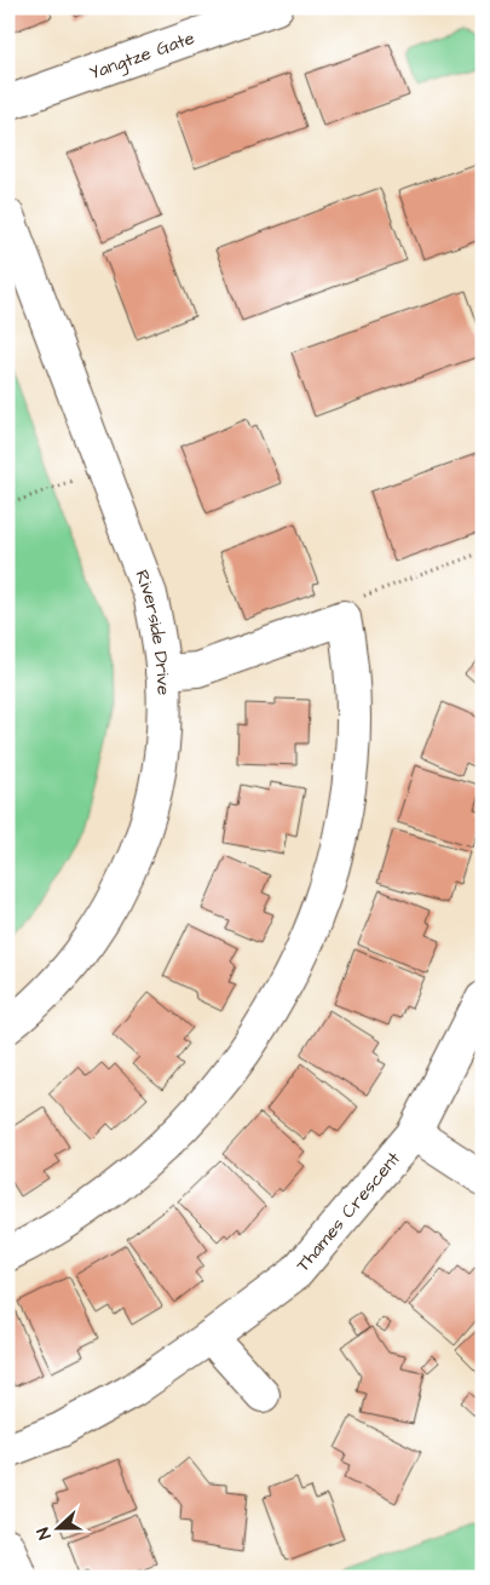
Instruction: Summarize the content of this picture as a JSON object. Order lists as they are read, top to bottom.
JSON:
{
  "streets": {
    "street": ["Yangtze Gate", "Riverside Drive", "Thames Crescent"]
  },
  "north": "left"
}
